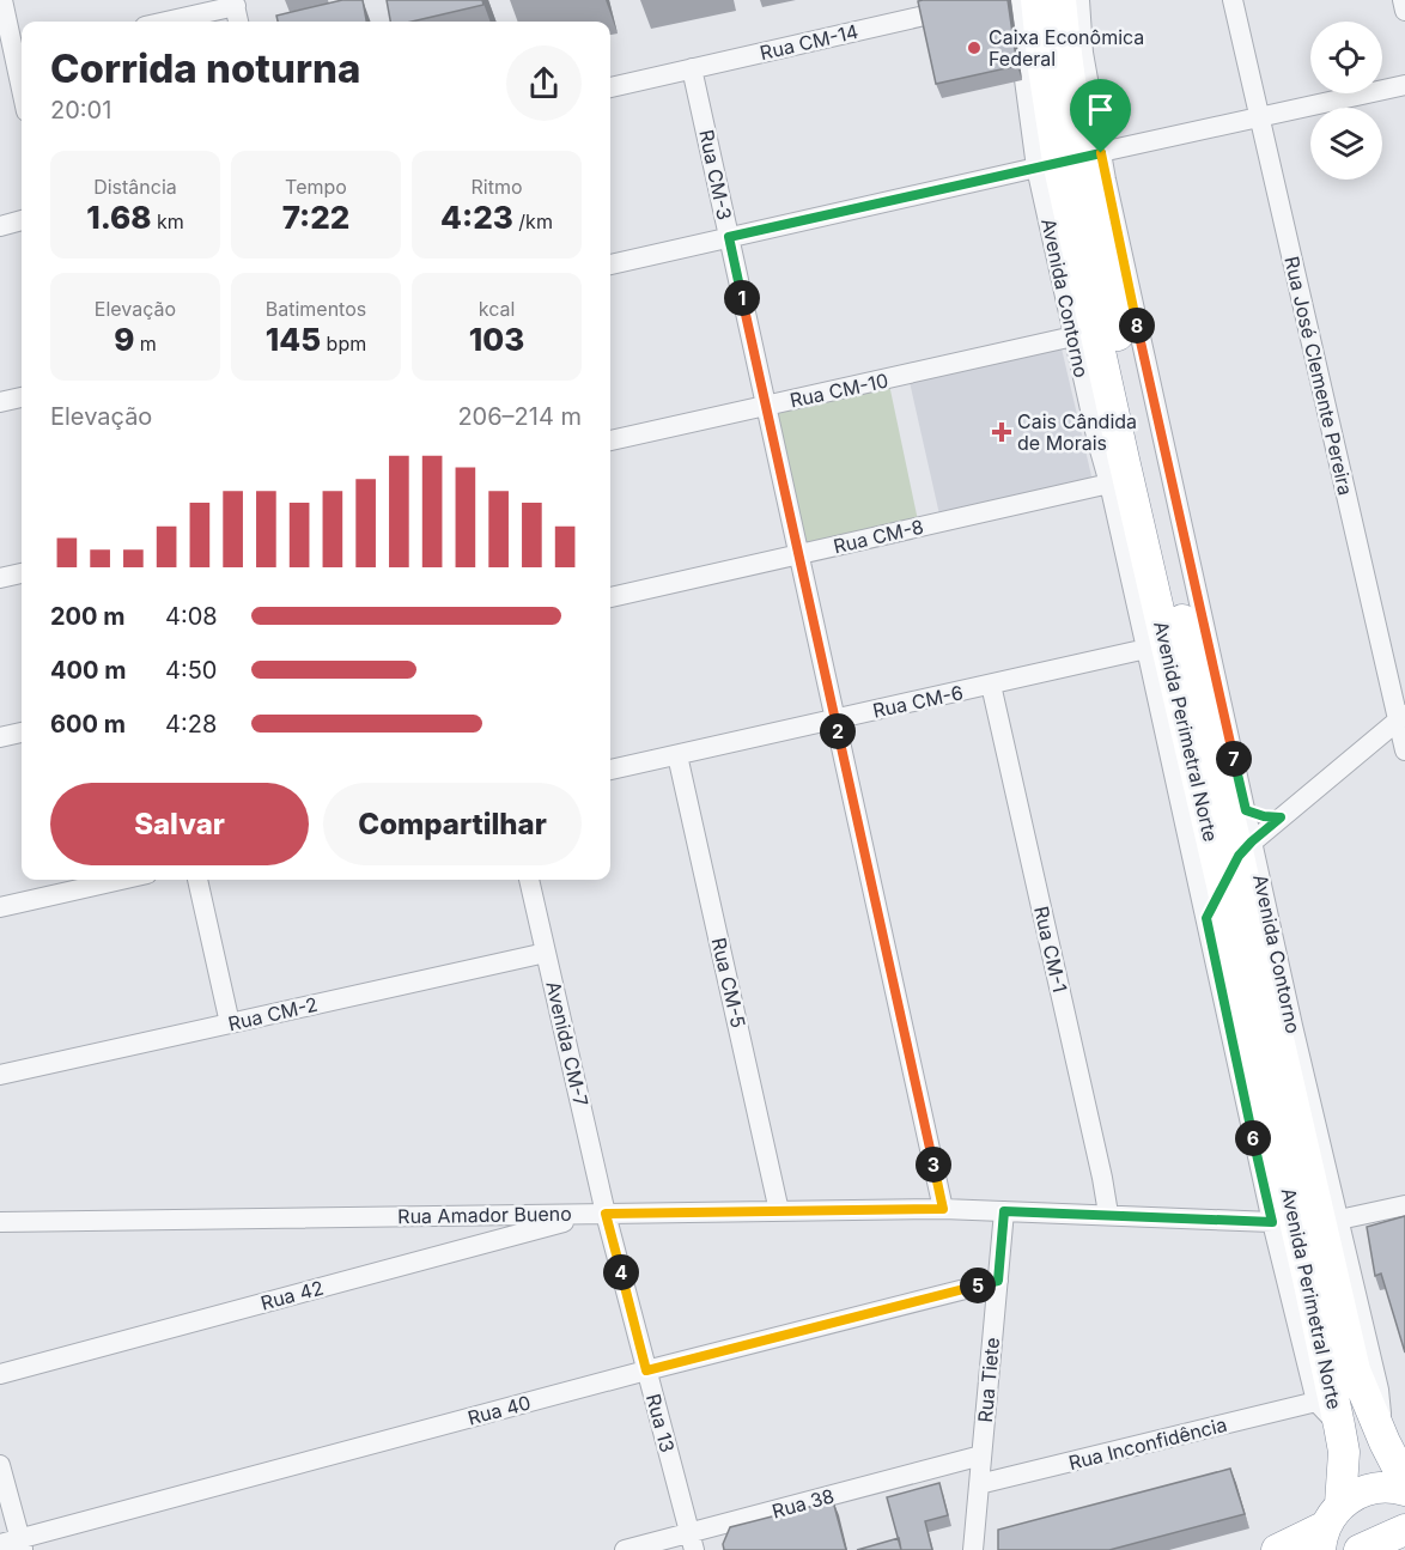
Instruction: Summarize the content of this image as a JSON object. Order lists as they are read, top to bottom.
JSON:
{
  "streets": {
    "highway": ["Avenida Perimetral Norte"],
    "street": [
      "Rua CM-14",
      "Rua CM-3",
      "Avenida Contorno",
      "Rua José Clemente Pereira",
      "Rua CM-10",
      "Rua CM-8",
      "Rua CM-6",
      "Rua CM-1",
      "Rua CM-5",
      "Rua CM-2",
      "Avenida CM-7",
      "Rua Amador Bueno",
      "Rua 42",
      "Rua Tiete",
      "Rua 40",
      "Rua 13",
      "Rua Inconfidência",
      "Rua 38"
    ]
  },
  "crossings": [
    ["Rua CM-14", "Rua CM-3"],
    ["Rua CM-3", "Rua CM-10"],
    ["Rua CM-3", "Rua CM-8"],
    ["Rua CM-3", "Rua CM-6"],
    ["Rua CM-3", "Rua Amador Bueno"],
    ["Avenida Contorno", "Rua CM-10"],
    ["Avenida Contorno", "Rua CM-8"],
    ["Avenida Contorno", "Rua CM-6"],
    ["Avenida Contorno", "Avenida Perimetral Norte"],
    ["Avenida Contorno", "Rua Amador Bueno"],
    ["Avenida Contorno", "Rua Inconfidência"],
    ["Rua CM-6", "Rua CM-1"],
    ["Rua CM-6", "Rua CM-5"],
    ["Rua CM-1", "Rua Amador Bueno"],
    ["Rua CM-5", "Rua Amador Bueno"],
    ["Rua CM-2", "Avenida CM-7"],
    ["Avenida CM-7", "Rua Amador Bueno"],
    ["Avenida CM-7", "Rua 13"],
    ["Rua Amador Bueno", "Rua 42"],
    ["Rua Amador Bueno", "Rua Tiete"],
    ["Rua Amador Bueno", "Rua 13"],
    ["Rua Tiete", "Rua 40"],
    ["Rua Tiete", "Rua Inconfidência"],
    ["Rua Tiete", "Rua 38"],
    ["Rua 40", "Rua 13"],
    ["Rua 13", "Rua 38"]
  ],
  "places": {
    "other": ["Caixa Econômica Federal"],
    "health": ["Cais Cândida de Morais"]
  },
  "page": {
    "heading": ["Corrida noturna", "20:01"],
    "stats": [
      ["Distância", "1.68 km"],
      ["Tempo", "7:22"],
      ["Ritmo", "4:23 /km"],
      ["Elevação", "9 m"],
      ["Batimentos", "145 bpm"],
      ["kcal", "103"]
    ],
    "pins": [
      "1",
      "8",
      "2",
      "7",
      "6",
      "3",
      "4",
      "5"
    ],
    "chart": ["Elevação", "206–214 m"],
    "list": [
      {
        "name": "200 m",
        "note": "4:08"
      },
      {
        "name": "400 m",
        "note": "4:50"
      },
      {
        "name": "600 m",
        "note": "4:28"
      }
    ],
    "buttons": ["Salvar", "Compartilhar"]
  }
}
